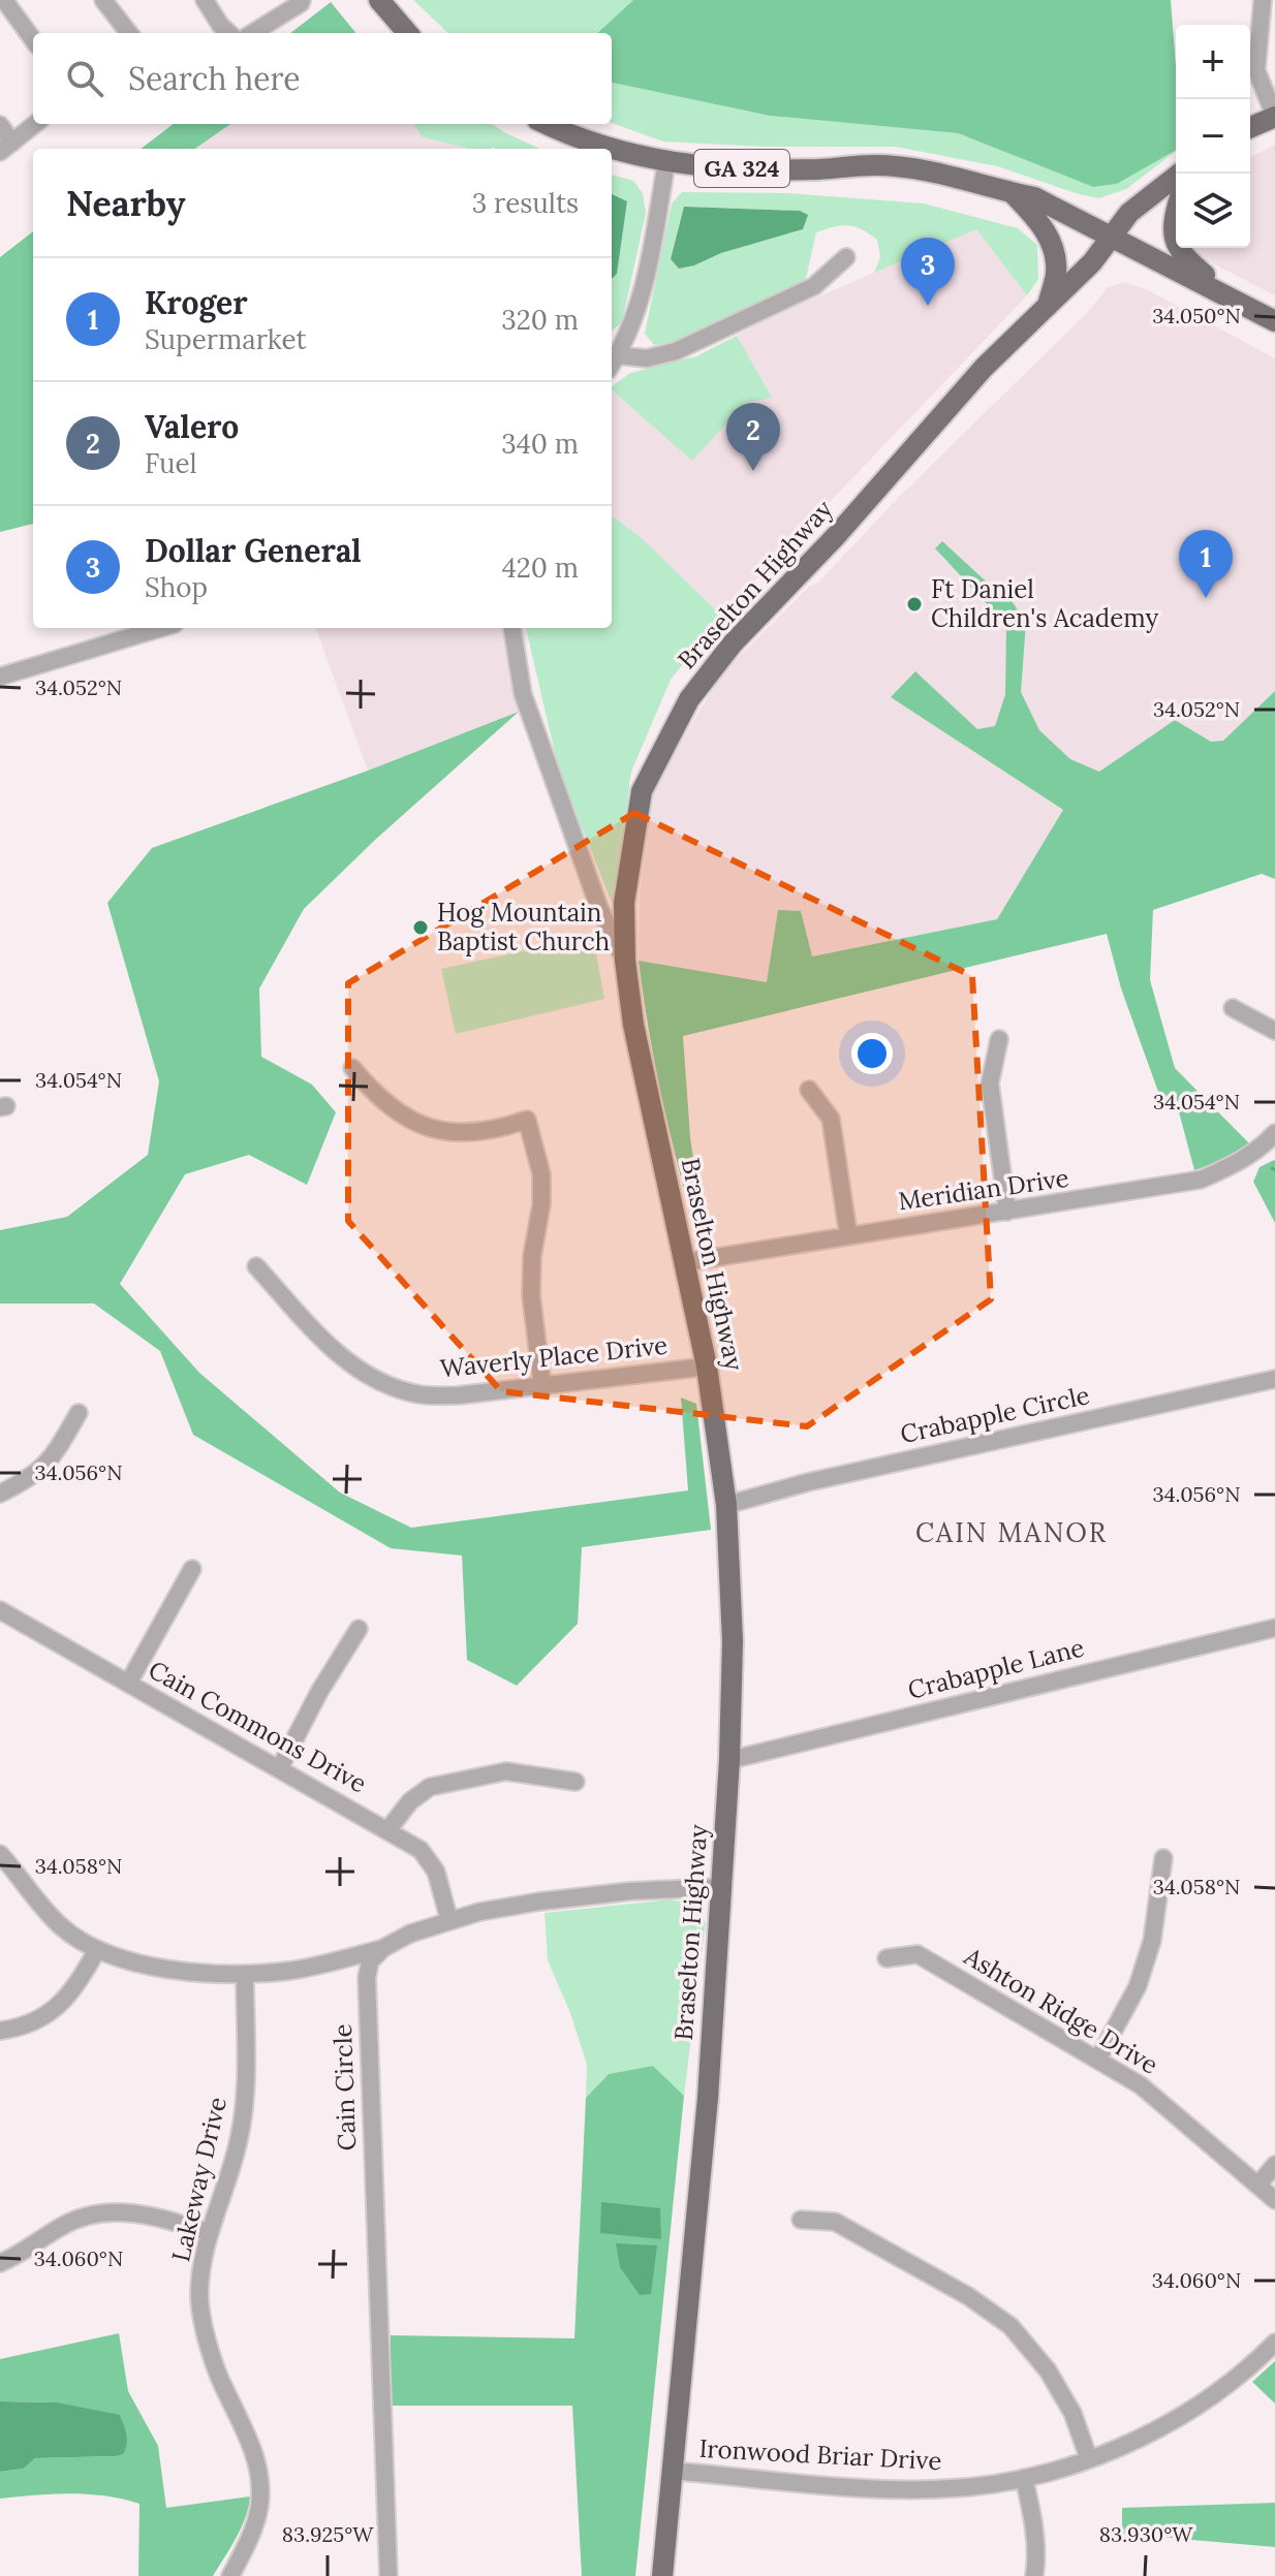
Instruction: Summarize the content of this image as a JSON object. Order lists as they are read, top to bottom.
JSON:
{
  "streets": {
    "main road": ["GA 324", "Braselton Highway"],
    "street": [
      "Meridian Drive",
      "Waverly Place Drive",
      "Crabapple Circle",
      "Crabapple Lane",
      "Cain Commons Drive",
      "Ashton Ridge Drive",
      "Cain Circle",
      "Lakeway Drive",
      "Ironwood Briar Drive"
    ]
  },
  "crossings": [
    ["Braselton Highway", "Meridian Drive"],
    ["Braselton Highway", "Waverly Place Drive"],
    ["Braselton Highway", "Crabapple Circle"],
    ["Braselton Highway", "Crabapple Lane"],
    ["Braselton Highway", "Ironwood Briar Drive"]
  ],
  "districts": ["CAIN MANOR"],
  "places": ["Ft Daniel Children's Academy", "Hog Mountain Baptist Church"],
  "page": {
    "map_buttons": ["+", "−"],
    "search": "Search here",
    "heading": ["Nearby", "3 results"],
    "pins": ["3", "2", "1"],
    "list": [
      {
        "mark": "1",
        "name": "Kroger",
        "note": "Supermarket",
        "value": "320 m"
      },
      {
        "mark": "2",
        "name": "Valero",
        "note": "Fuel",
        "value": "340 m"
      },
      {
        "mark": "3",
        "name": "Dollar General",
        "note": "Shop",
        "value": "420 m"
      }
    ]
  },
  "coordinates": [
    "34.050°N",
    "34.052°N",
    "34.054°N",
    "34.056°N",
    "34.058°N",
    "34.060°N",
    "83.925°W",
    "83.930°W"
  ]
}
